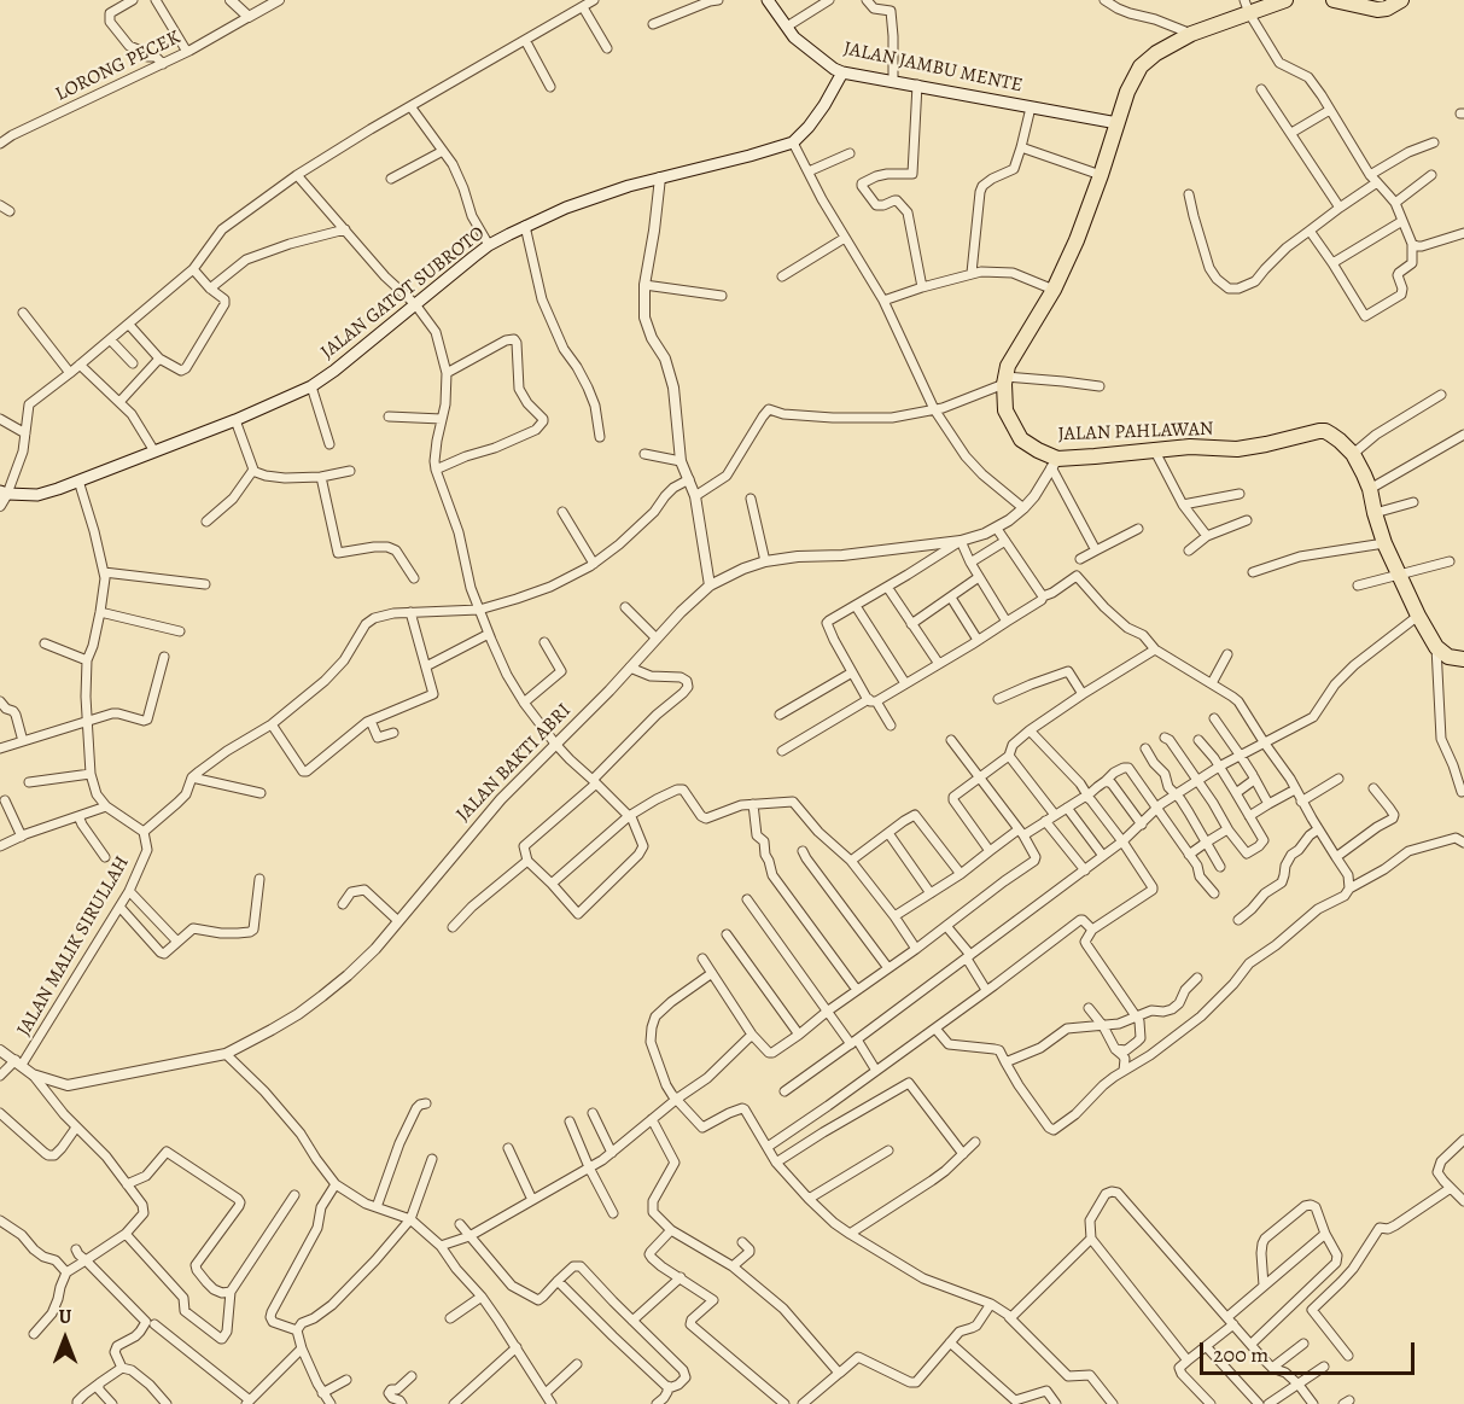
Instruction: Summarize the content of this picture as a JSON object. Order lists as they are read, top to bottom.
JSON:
{
  "streets": {
    "highway": ["JALAN PAHLAWAN"],
    "main road": ["JALAN JAMBU MENTE", "JALAN GATOT SUBROTO"],
    "street": ["LORONG PECEK", "JALAN BAKTI ABRI", "JALAN MALIK SIRULLAH"]
  },
  "crossings": [
    ["JALAN PAHLAWAN", "JALAN BAKTI ABRI"],
    ["JALAN BAKTI ABRI", "JALAN MALIK SIRULLAH"]
  ],
  "scale_bar": "200 m",
  "north": "top"
}
